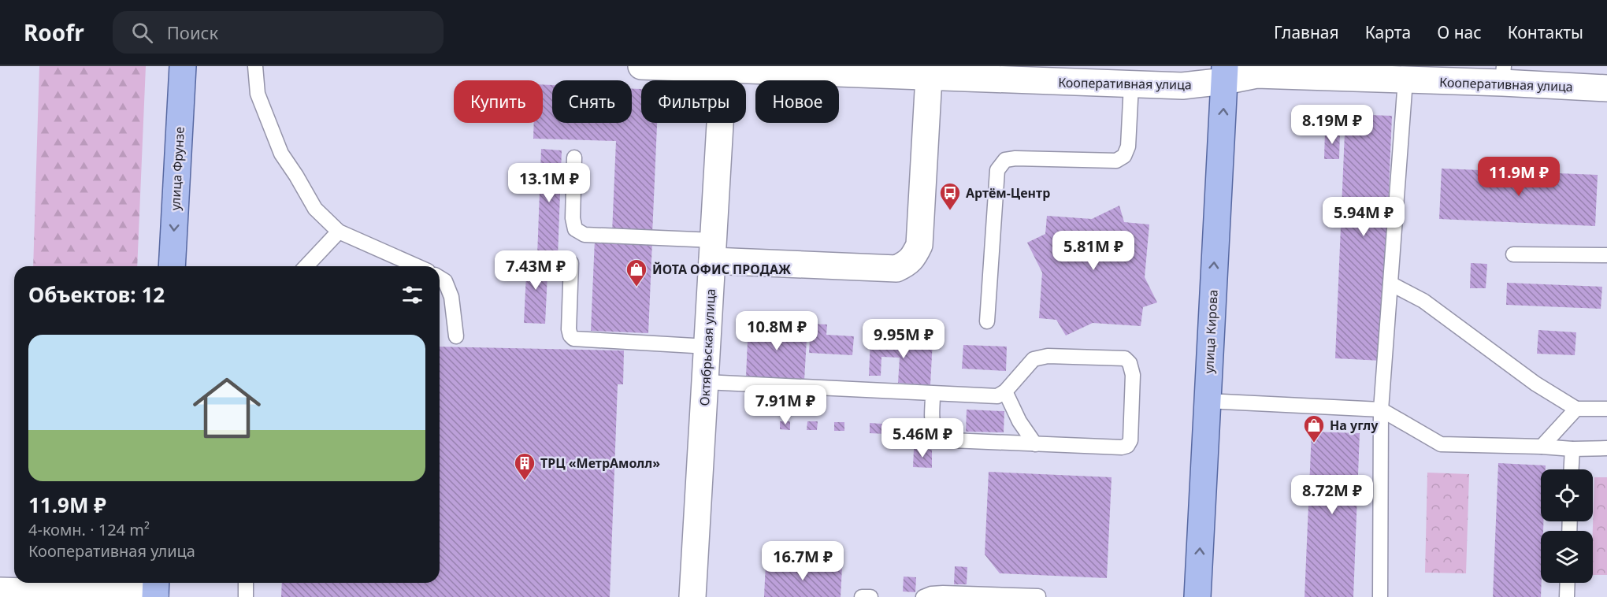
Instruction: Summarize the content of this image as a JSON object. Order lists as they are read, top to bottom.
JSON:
{
  "streets": {
    "main road": ["улица Фрунзе", "улица Кирова"],
    "street": ["Кооперативная улица", "Октябрьская улица"]
  },
  "crossings": [
    ["Кооперативная улица", "улица Кирова"],
    ["Кооперативная улица", "Октябрьская улица"]
  ],
  "one_way": ["улица Фрунзе", "улица Кирова"],
  "places": {
    "bus stop": ["Артём-Центр"],
    "shop": ["ЙОТА ОФИС ПРОДАЖ", "На углу"],
    "building": ["ТРЦ «МетрАмолл»"]
  },
  "page": {
    "header": "Roofr",
    "search": "Поиск",
    "nav": [
      "Главная",
      "Карта",
      "О нас",
      "Контакты"
    ],
    "chip": [
      "Купить",
      "Снять",
      "Фильтры",
      "Новое"
    ],
    "price": [
      "8.19M ₽",
      "11.9M ₽",
      "13.1M ₽",
      "5.94M ₽",
      "5.81M ₽",
      "7.43M ₽",
      "10.8M ₽",
      "9.95M ₽",
      "7.91M ₽",
      "5.46M ₽",
      "8.72M ₽",
      "16.7M ₽"
    ],
    "heading": "Объектов: 12",
    "list": [
      {
        "name": "11.9M ₽",
        "note": "4-комн. · 124 m² · Кооперативная улица"
      }
    ]
  }
}
